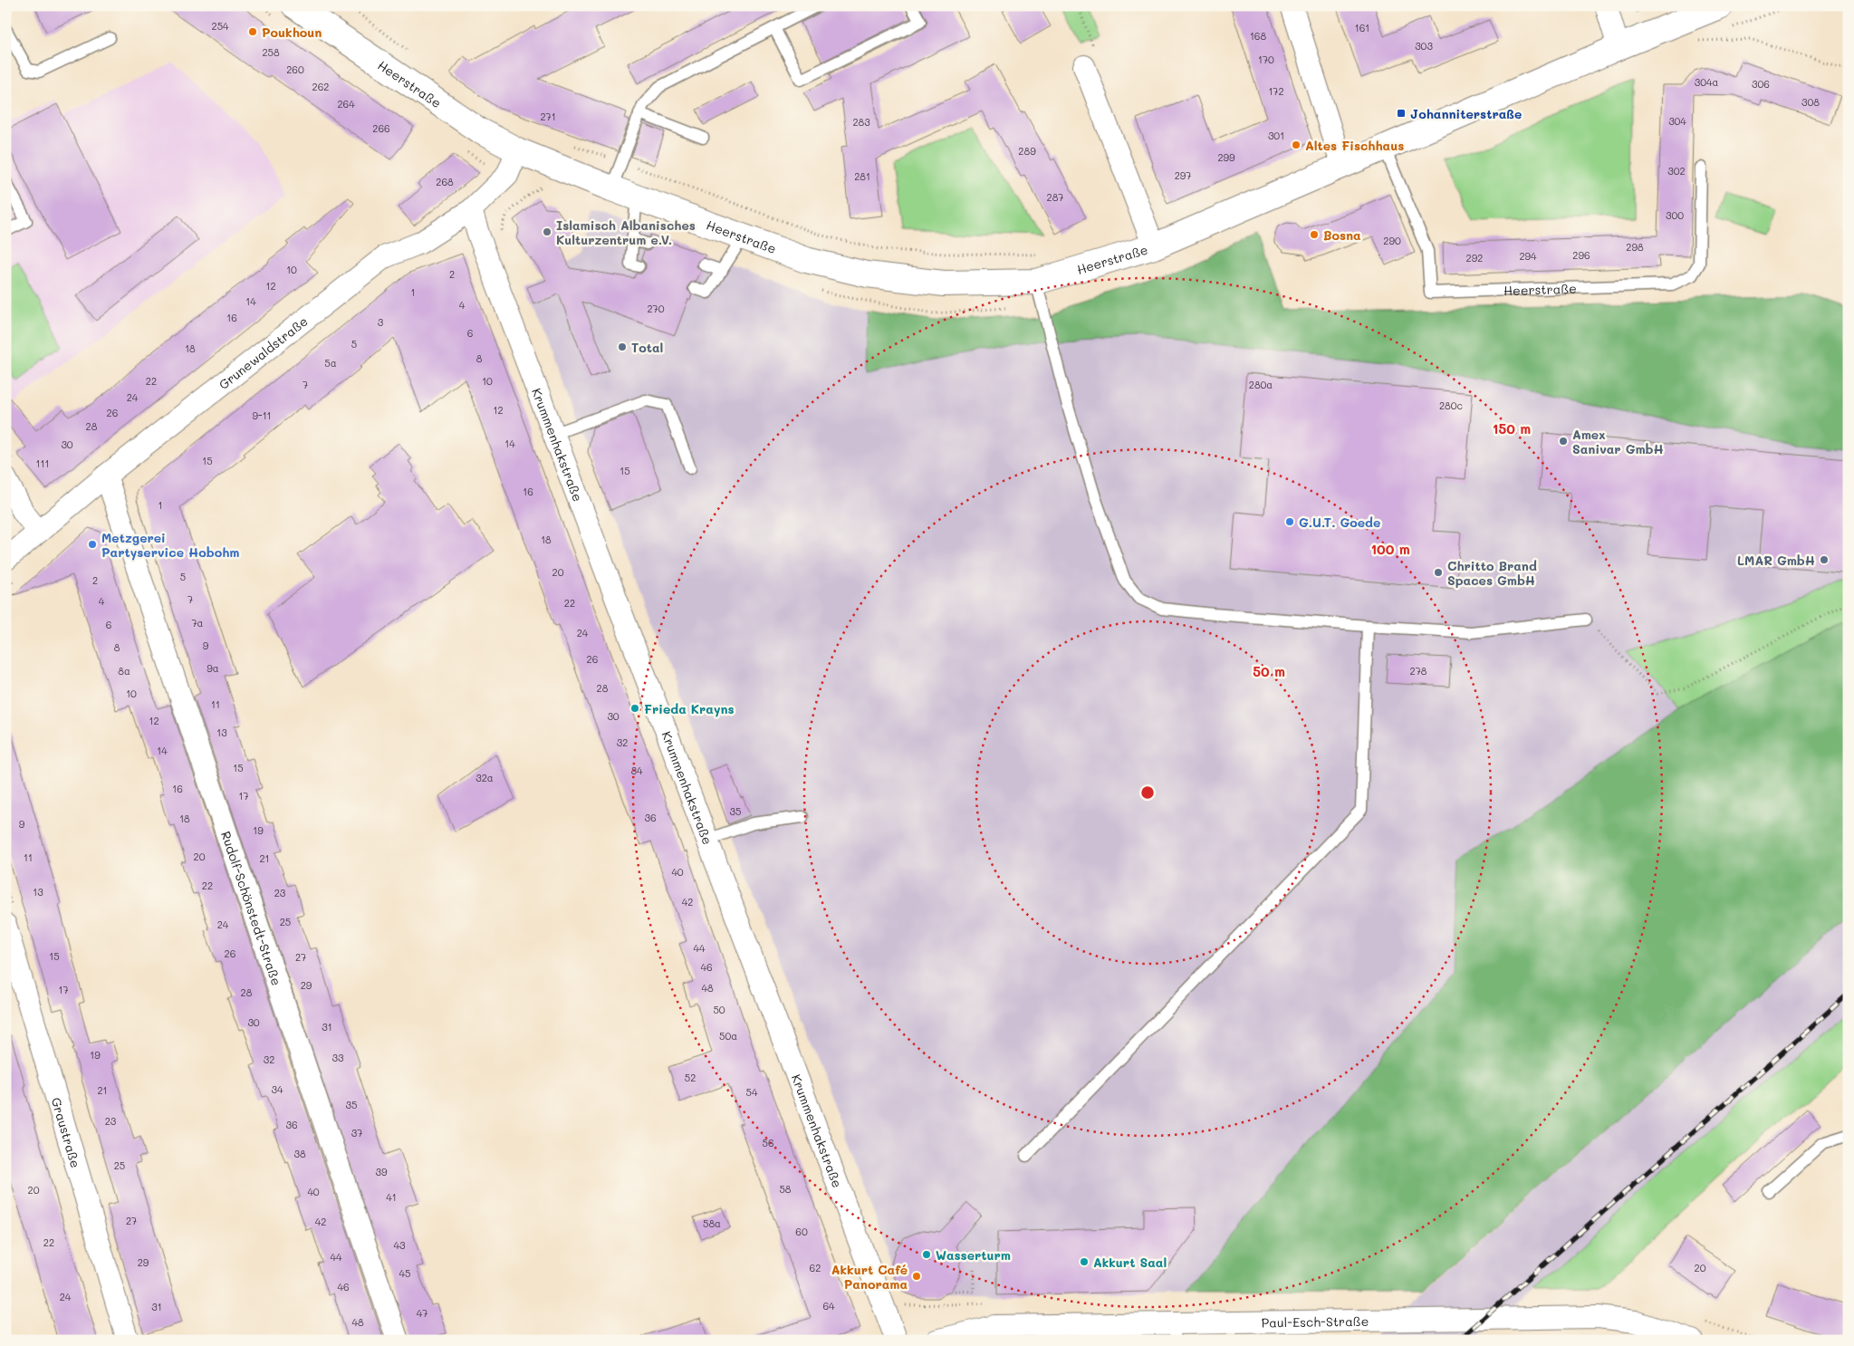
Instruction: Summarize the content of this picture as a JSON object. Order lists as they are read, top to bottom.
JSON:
{
  "streets": {
    "street": [
      "Heerstraße",
      "Grunewaldstraße",
      "Krummenhakstraße",
      "Rudolf-Schönstedt-Straße",
      "Graustraße",
      "Paul-Esch-Straße"
    ]
  },
  "crossings": [
    ["Heerstraße", "Grunewaldstraße"],
    ["Grunewaldstraße", "Krummenhakstraße"],
    ["Grunewaldstraße", "Rudolf-Schönstedt-Straße"]
  ],
  "places": {
    "other": [
      "Poukhoun",
      "Altes Fischhaus",
      "Islamisch Albanisches Kulturzentrum e.V.",
      "Bosna",
      "Total",
      "Amex Sanivar GmbH",
      "G.U.T. Goede",
      "Metzgerei Partyservice Hobohm",
      "LMAR GmbH",
      "Chritto Brand Spaces GmbH",
      "Frieda Krayns",
      "Wasserturm",
      "Akkurt Saal",
      "Akkurt Café Panorama"
    ],
    "transit": ["Johanniterstraße"]
  },
  "house_numbers": [
    "254",
    "161",
    "168",
    "303",
    "258",
    "170",
    "260",
    "304a",
    "306",
    "262",
    "172",
    "308",
    "264",
    "271",
    "304",
    "283",
    "266",
    "301",
    "289",
    "299",
    "302",
    "297",
    "281",
    "268",
    "287",
    "300",
    "290",
    "298",
    "296",
    "294",
    "292",
    "10",
    "2",
    "12",
    "1",
    "14",
    "4",
    "270",
    "16",
    "3",
    "6",
    "5",
    "18",
    "8",
    "5a",
    "22",
    "10",
    "7",
    "280a",
    "24",
    "280c",
    "12",
    "26",
    "9-11",
    "28",
    "14",
    "30",
    "15",
    "111",
    "15",
    "16",
    "1",
    "18",
    "20",
    "5",
    "2",
    "7",
    "4",
    "22",
    "7a",
    "6",
    "24",
    "9",
    "8",
    "26",
    "9a",
    "8a",
    "278",
    "28",
    "10",
    "11",
    "30",
    "12",
    "13",
    "32",
    "14",
    "15",
    "34",
    "32a",
    "16",
    "17",
    "35",
    "36",
    "18",
    "9",
    "19",
    "20",
    "11",
    "21",
    "40",
    "22",
    "13",
    "23",
    "42",
    "25",
    "24",
    "44",
    "26",
    "15",
    "27",
    "46",
    "29",
    "48",
    "17",
    "28",
    "50",
    "30",
    "31",
    "50a",
    "19",
    "33",
    "32",
    "52",
    "34",
    "21",
    "54",
    "35",
    "23",
    "36",
    "37",
    "56",
    "38",
    "25",
    "39",
    "58",
    "20",
    "40",
    "41",
    "27",
    "42",
    "58a",
    "60",
    "22",
    "43",
    "44",
    "29",
    "62",
    "20",
    "45",
    "46",
    "24",
    "64",
    "31",
    "47",
    "48"
  ],
  "rings": ["150 m", "100 m", "50 m"]
}
